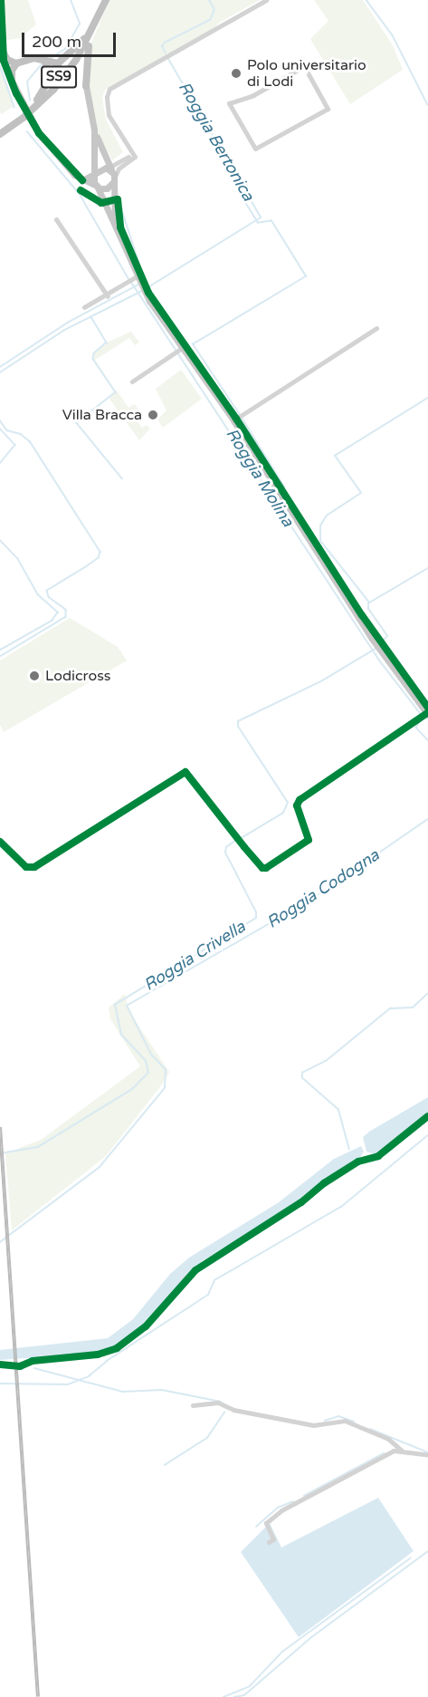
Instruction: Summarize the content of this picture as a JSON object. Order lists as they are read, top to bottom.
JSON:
{
  "streets": {
    "highway": ["SS9"]
  },
  "water": [
    "Roggia Bertonica",
    "Roggia Molina",
    "Roggia Codogna",
    "Roggia Crivella"
  ],
  "places": ["Polo universitario di Lodi", "Villa Bracca", "Lodicross"],
  "scale_bar": "200 m"
}
